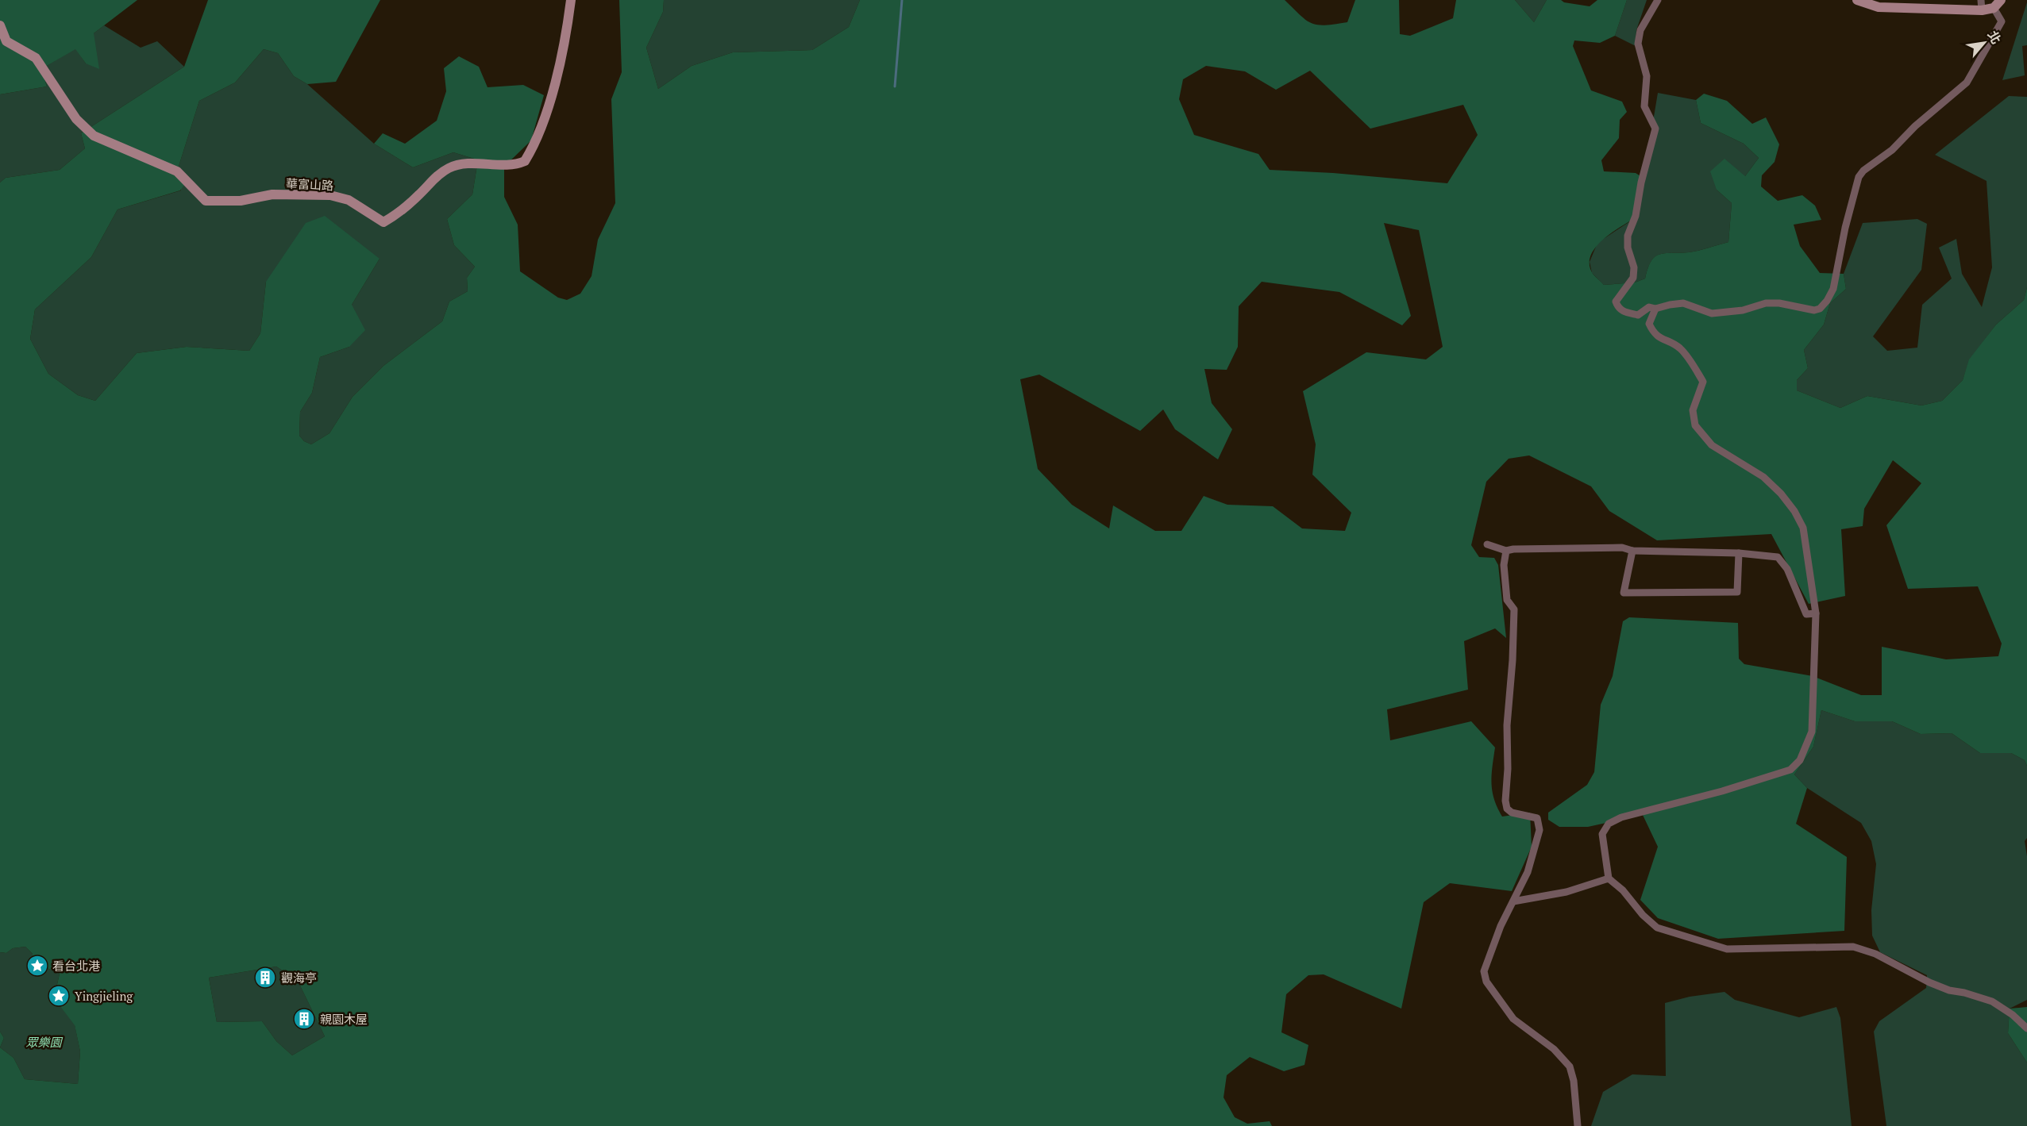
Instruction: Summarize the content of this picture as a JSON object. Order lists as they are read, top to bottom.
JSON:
{
  "streets": {
    "street": ["華富山路"]
  },
  "parks": ["眾樂園"],
  "places": {
    "place": ["看台北港", "Yingjieling"],
    "building": ["觀海亭", "親園木屋"]
  },
  "north": "top right"
}
